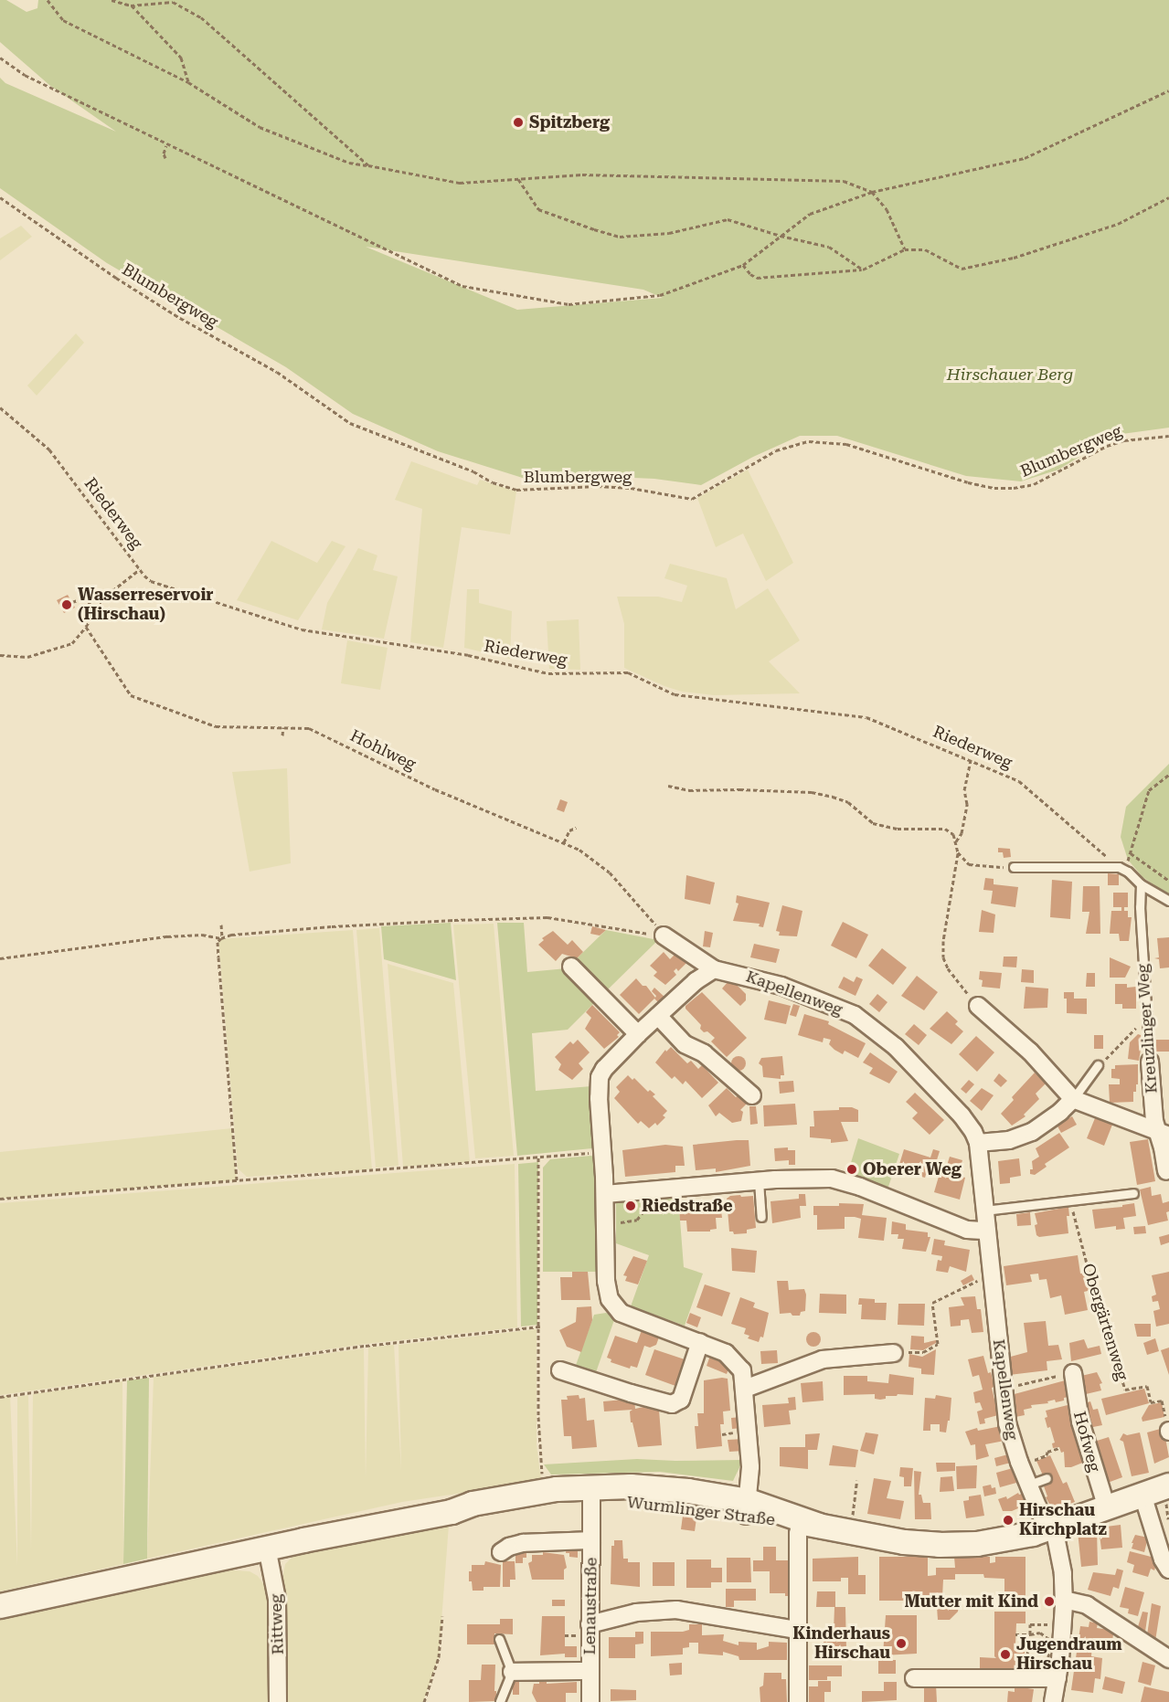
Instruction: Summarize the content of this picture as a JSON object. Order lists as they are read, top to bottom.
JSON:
{
  "streets": {
    "main road": ["Wurmlinger Straße"],
    "street": [
      "Kapellenweg",
      "Kreuzlinger Weg",
      "Hofweg",
      "Lenaustraße",
      "Rittweg"
    ],
    "path": [
      "Blumbergweg",
      "Riederweg",
      "Hohlweg",
      "Obergärtenweg"
    ]
  },
  "crossings": [
    ["Hohlweg", "Kapellenweg"],
    ["Kapellenweg", "Wurmlinger Straße"],
    ["Hofweg", "Wurmlinger Straße"],
    ["Wurmlinger Straße", "Lenaustraße"],
    ["Wurmlinger Straße", "Rittweg"]
  ],
  "parks": ["Hirschauer Berg"],
  "places": [
    "Spitzberg",
    "Wasserreservoir (Hirschau)",
    "Oberer Weg",
    "Riedstraße",
    "Hirschau Kirchplatz",
    "Mutter mit Kind",
    "Kinderhaus Hirschau",
    "Jugendraum Hirschau"
  ]
}
